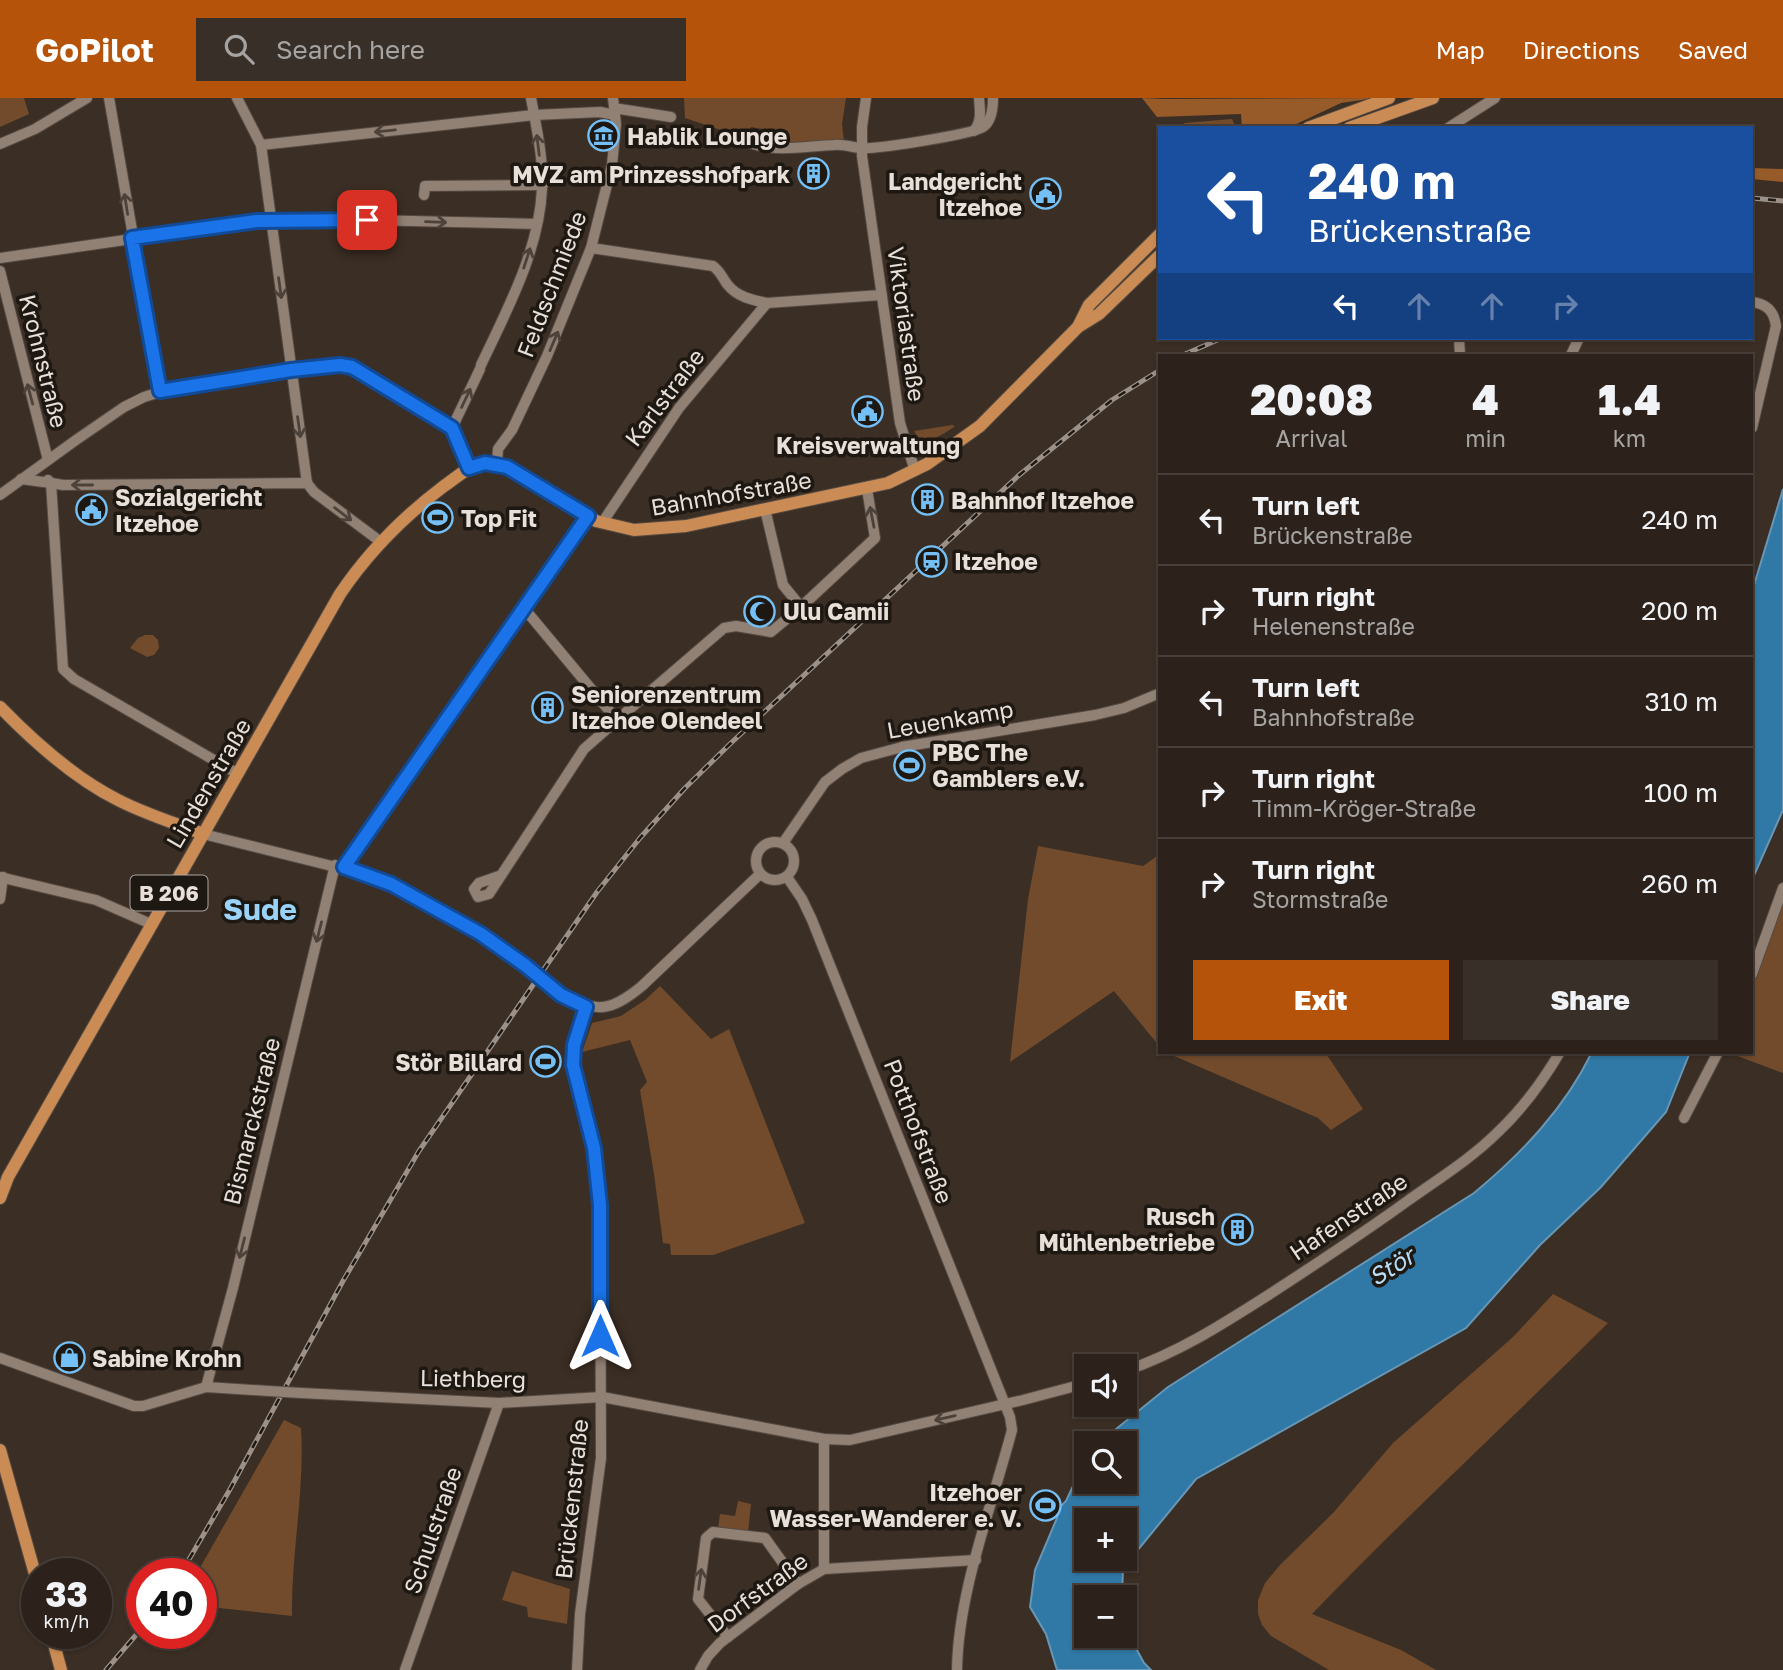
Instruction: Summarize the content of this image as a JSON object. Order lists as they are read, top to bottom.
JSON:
{
  "streets": {
    "main road": ["Bahnhofstraße", "Lindenstraße", "B 206"],
    "street": [
      "Feldschmiede",
      "Viktoriastraße",
      "Krohnstraße",
      "Karlstraße",
      "Leuenkamp",
      "Bismarckstraße",
      "Potthofstraße",
      "Hafenstraße",
      "Liethberg",
      "Brückenstraße",
      "Schulstraße",
      "Dorfstraße"
    ]
  },
  "crossings": [
    ["Feldschmiede", "Bahnhofstraße"],
    ["Feldschmiede", "Lindenstraße"],
    ["Viktoriastraße", "Bahnhofstraße"],
    ["Karlstraße", "Bahnhofstraße"],
    ["Bahnhofstraße", "Lindenstraße"],
    ["Leuenkamp", "Potthofstraße"],
    ["Bismarckstraße", "Liethberg"],
    ["Potthofstraße", "Dorfstraße"],
    ["Liethberg", "Brückenstraße"],
    ["Liethberg", "Schulstraße"]
  ],
  "one_way": ["Krohnstraße", "Bismarckstraße"],
  "districts": ["Sude"],
  "water": ["Stör"],
  "places": {
    "museum": ["Hablik Lounge"],
    "building": [
      "MVZ am Prinzesshofpark",
      "Bahnhof Itzehoe",
      "Seniorenzentrum Itzehoe Olendeel",
      "Rusch Mühlenbetriebe"
    ],
    "public building": ["Landgericht Itzehoe", "Kreisverwaltung", "Sozialgericht Itzehoe"],
    "sports": [
      "Top Fit",
      "PBC The Gamblers e.V.",
      "Stör Billard",
      "Itzehoer Wasser-Wanderer e. V."
    ],
    "station": ["Itzehoe"],
    "mosque": ["Ulu Camii"],
    "shop": ["Sabine Krohn"]
  },
  "page": {
    "header": "GoPilot",
    "search": "Search here",
    "nav": ["Map", "Directions", "Saved"],
    "turn": ["240 m", "Brückenstraße"],
    "eta": [
      "20:08",
      "Arrival",
      "4",
      "min",
      "1.4",
      "km"
    ],
    "list": [
      {
        "name": "Turn left",
        "note": "Brückenstraße",
        "value": "240 m"
      },
      {
        "name": "Turn right",
        "note": "Helenenstraße",
        "value": "200 m"
      },
      {
        "name": "Turn left",
        "note": "Bahnhofstraße",
        "value": "310 m"
      },
      {
        "name": "Turn right",
        "note": "Timm-Kröger-Straße",
        "value": "100 m"
      },
      {
        "name": "Turn right",
        "note": "Stormstraße",
        "value": "260 m"
      }
    ],
    "buttons": ["Exit", "Share"],
    "map_buttons": ["+", "−"],
    "speed": "33 km/h",
    "limit": "40"
  }
}
